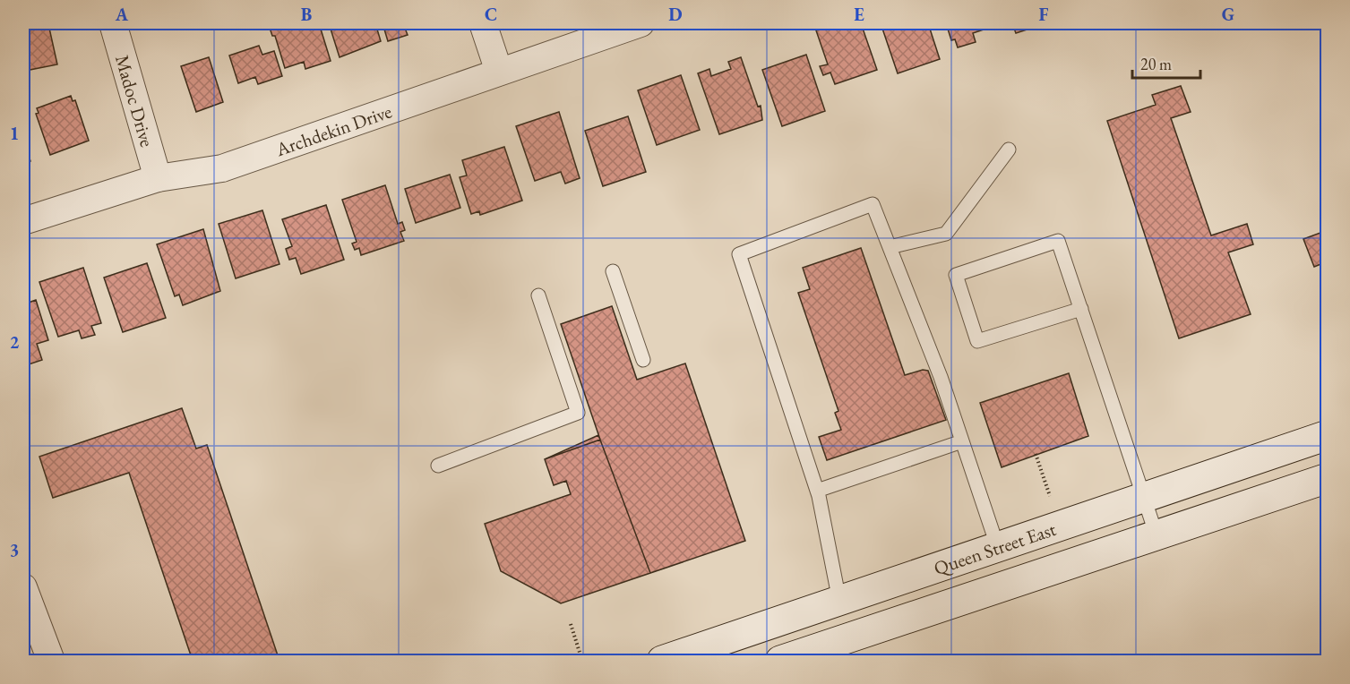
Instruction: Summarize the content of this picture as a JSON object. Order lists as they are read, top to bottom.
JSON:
{
  "streets": {
    "main road": ["Queen Street East"],
    "street": ["Madoc Drive", "Archdekin Drive"]
  },
  "crossings": [
    ["Madoc Drive", "Archdekin Drive"]
  ],
  "scale_bar": "20 m",
  "grid": {
    "columns": [
      "A",
      "B",
      "C",
      "D",
      "E",
      "F",
      "G"
    ],
    "rows": ["1", "2", "3"]
  }
}
